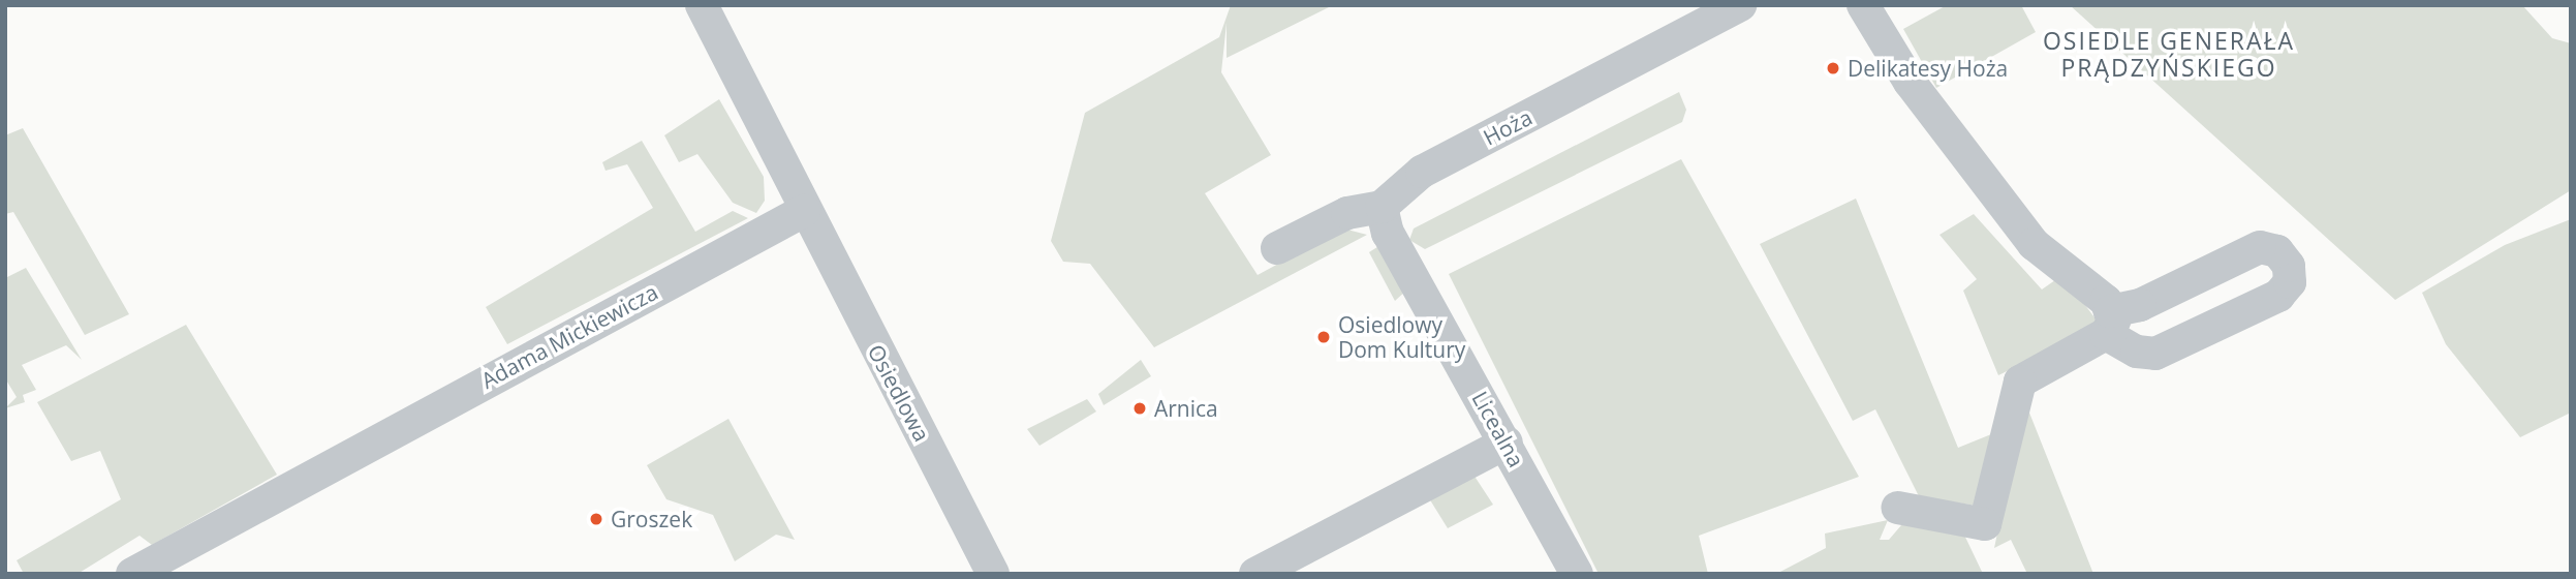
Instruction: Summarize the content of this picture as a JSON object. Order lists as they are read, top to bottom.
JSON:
{
  "streets": {
    "street": [
      "Hoża",
      "Adama Mickiewicza",
      "Osiedlowa",
      "Licealna"
    ]
  },
  "crossings": [
    ["Hoża", "Licealna"],
    ["Adama Mickiewicza", "Osiedlowa"]
  ],
  "districts": ["OSIEDLE GENERAŁA PRĄDZYŃSKIEGO"],
  "places": [
    "Delikatesy Hoża",
    "Osiedlowy Dom Kultury",
    "Arnica",
    "Groszek"
  ]
}
